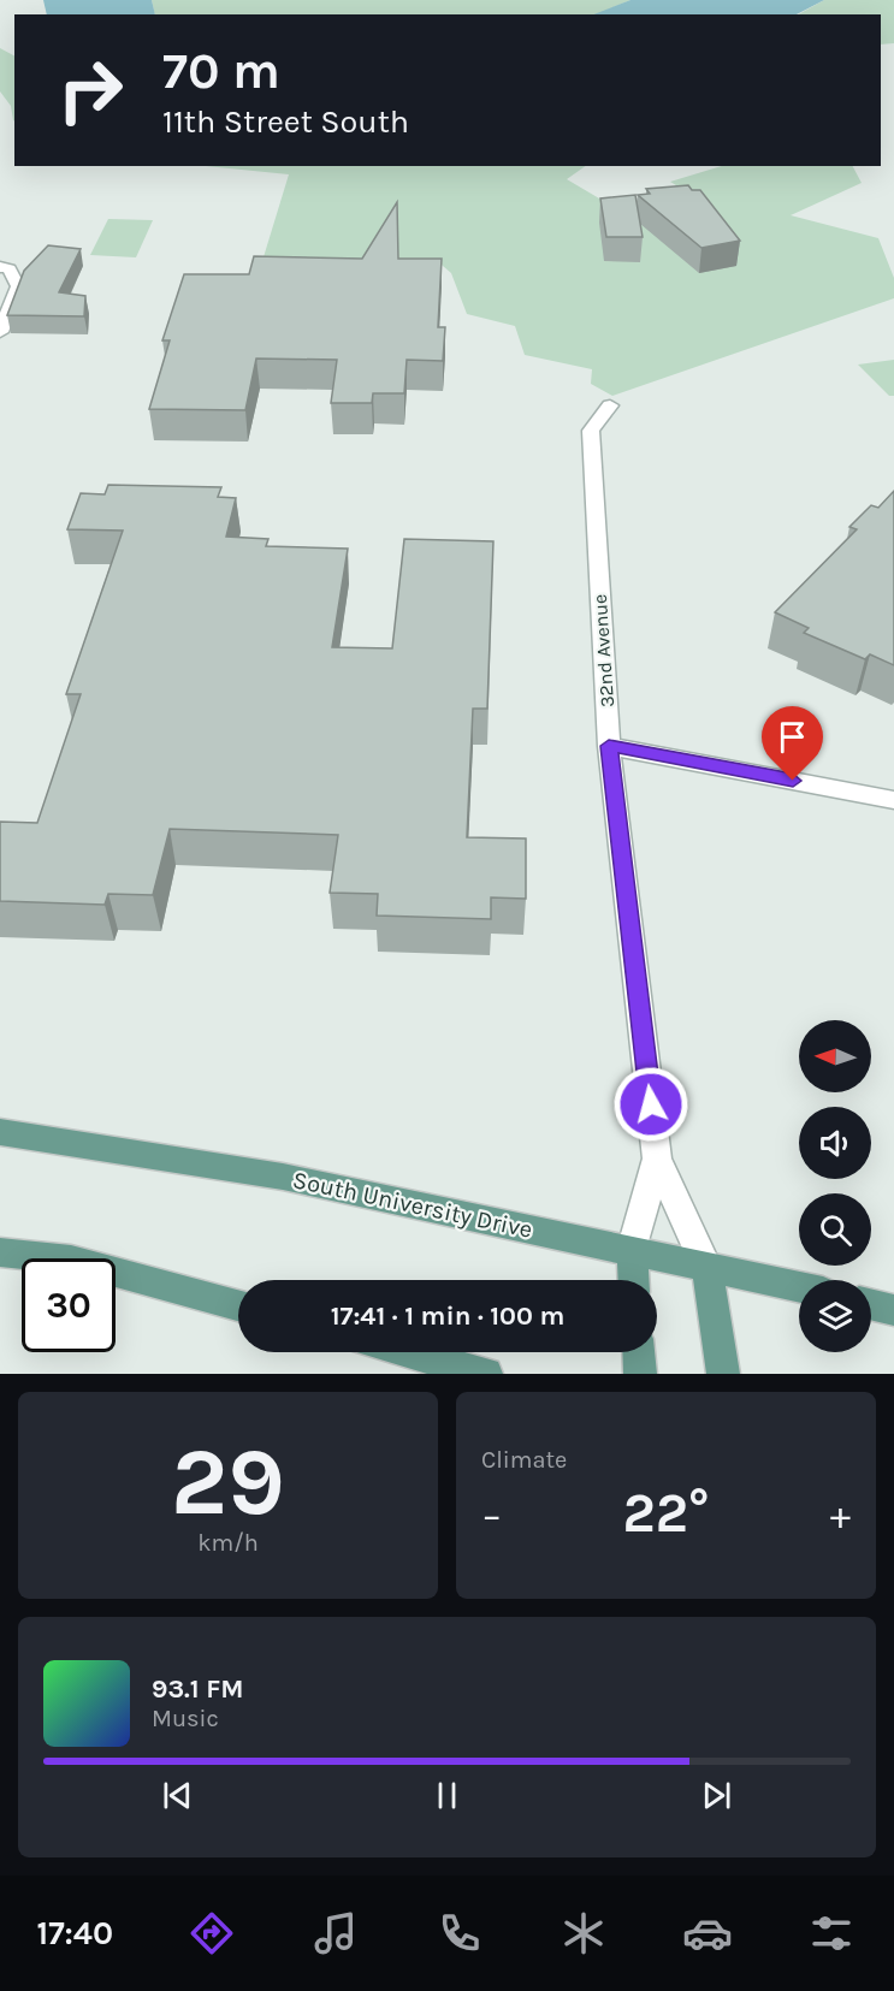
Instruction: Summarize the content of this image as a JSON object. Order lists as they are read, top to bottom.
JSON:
{
  "streets": {
    "main road": ["32nd Avenue", "South University Drive"]
  },
  "crossings": [
    ["32nd Avenue", "South University Drive"]
  ],
  "north": "left",
  "page": {
    "turn": ["70 m", "11th Street South"],
    "limit": "30",
    "trip": "17:41 · 1 min · 100 m",
    "tile": [
      ["29", "km/h"],
      "Climate"
    ],
    "heat": ["−", "22°", "+"],
    "song": ["93.1 FM", "Music"],
    "tabs": "17:40"
  }
}
